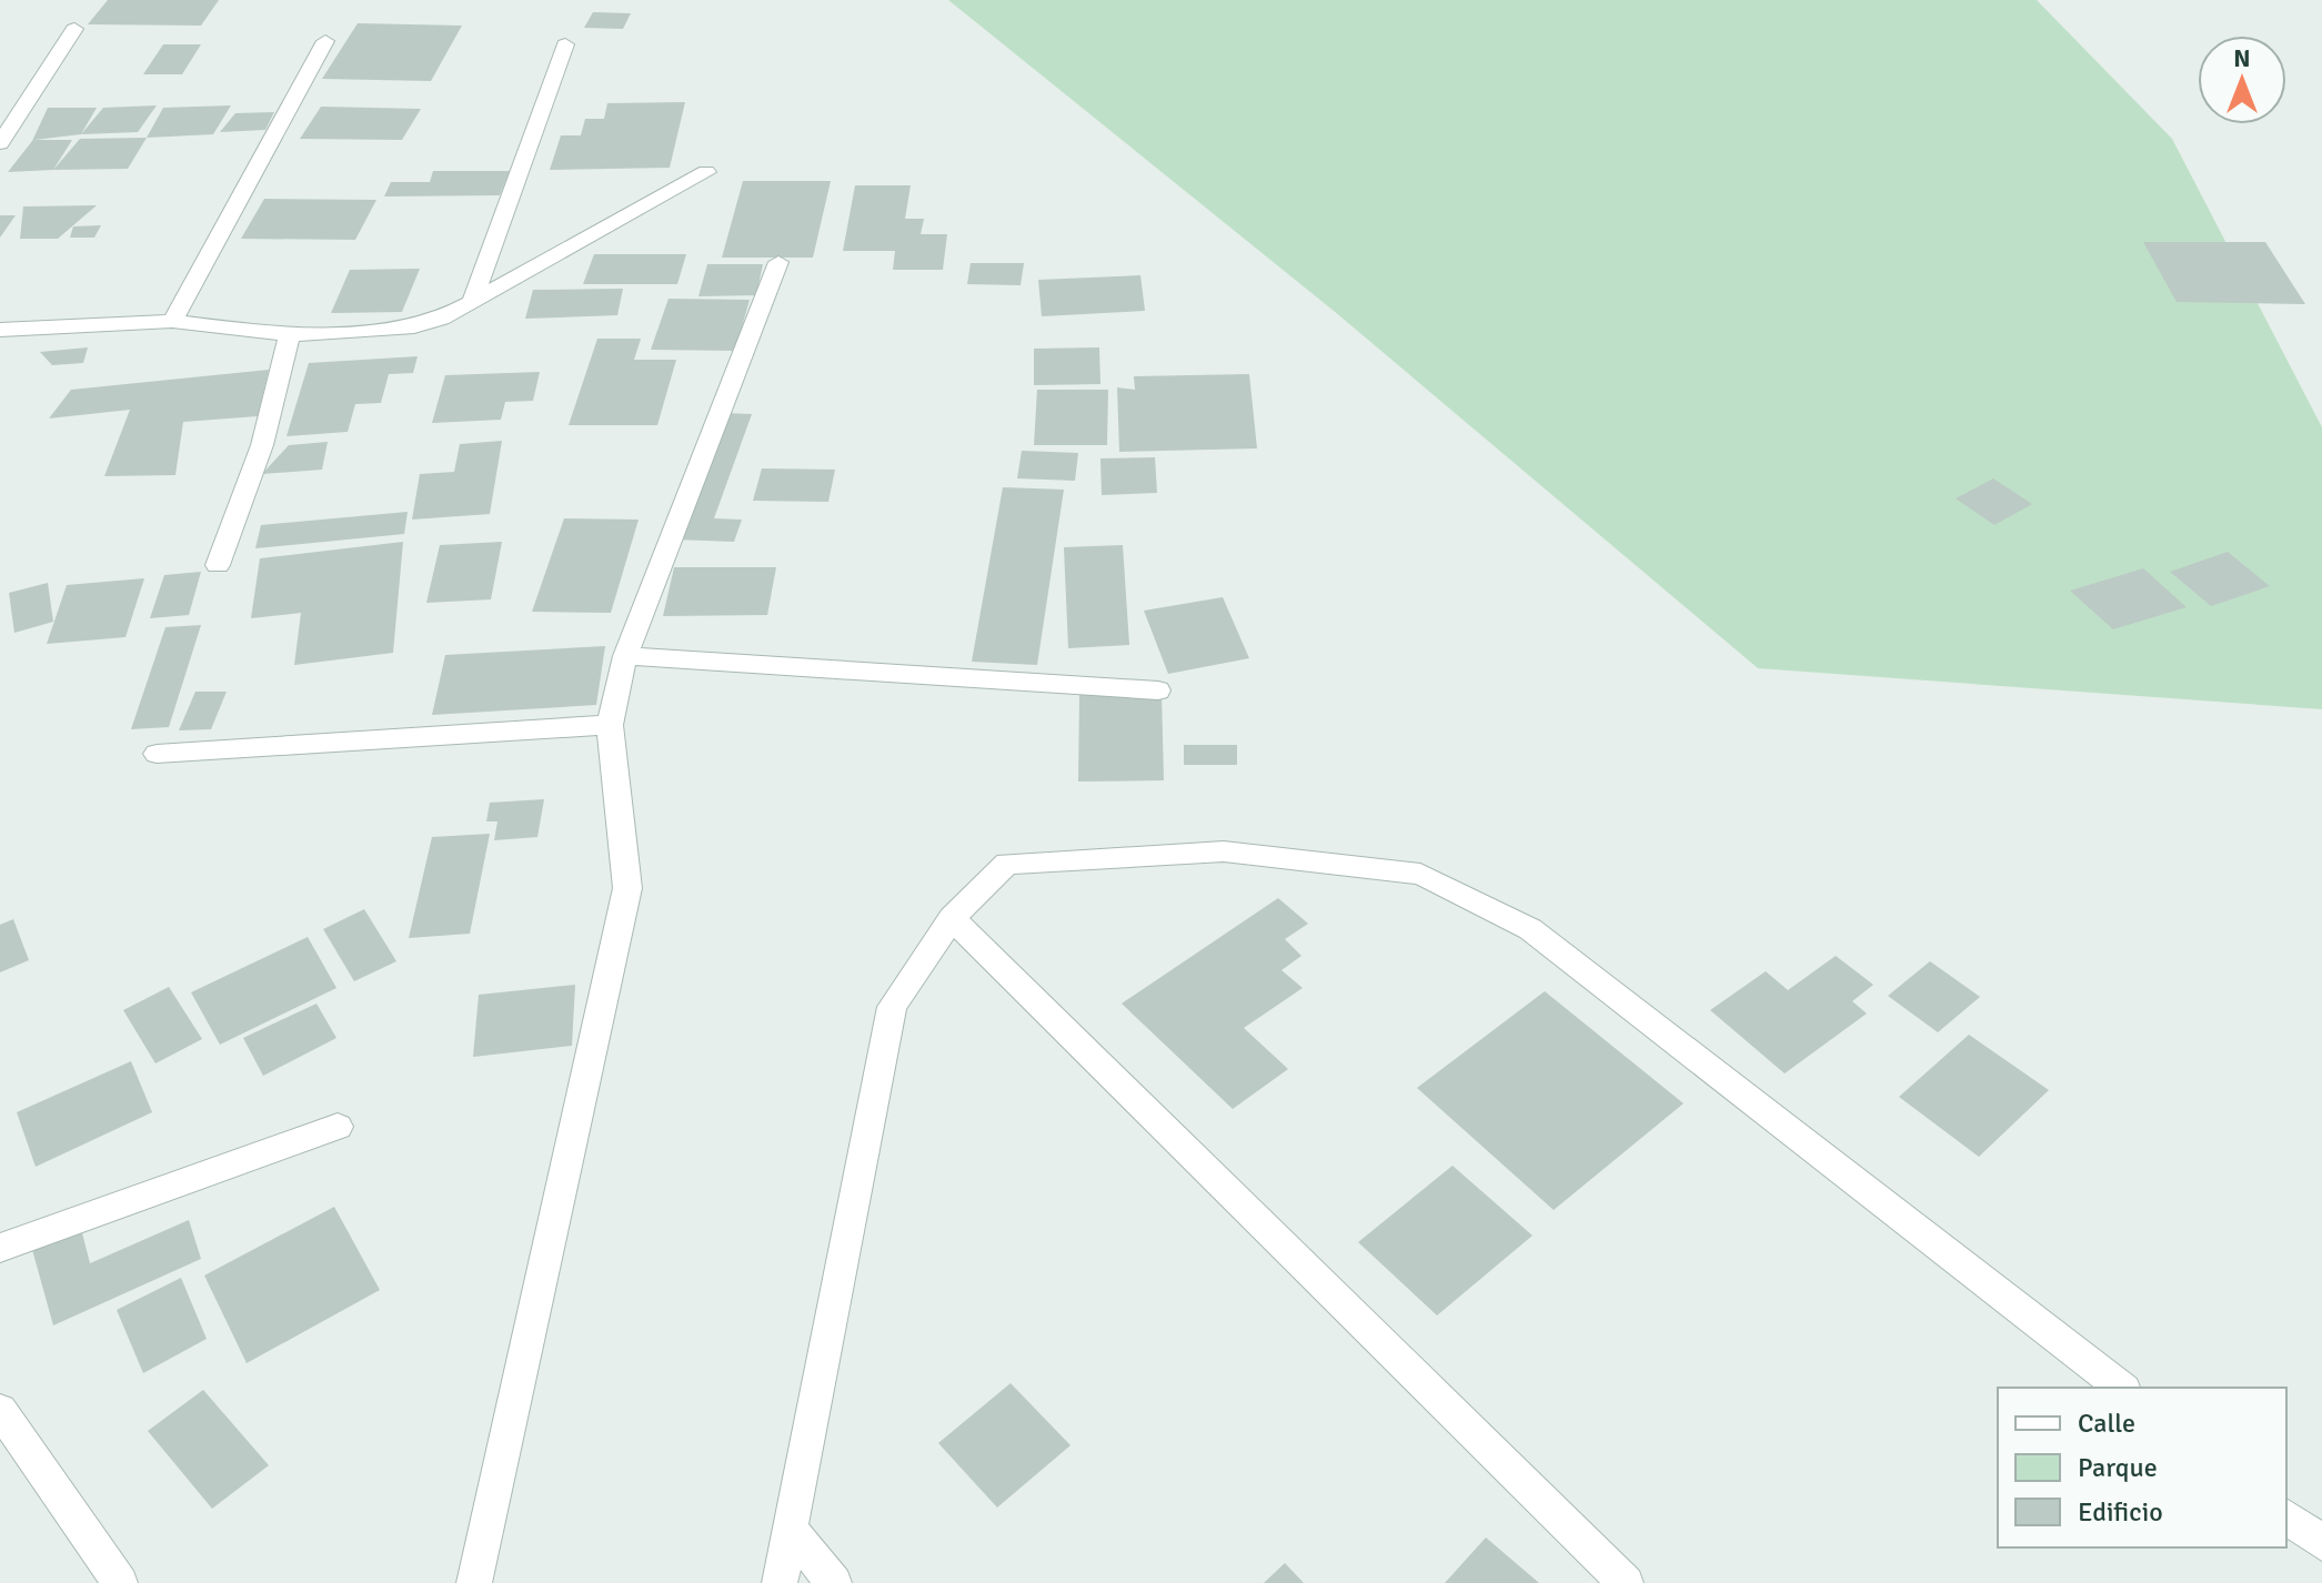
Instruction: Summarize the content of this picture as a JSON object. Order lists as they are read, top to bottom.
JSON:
{
  "legend": ["Calle", "Parque", "Edificio"],
  "north": "top"
}
